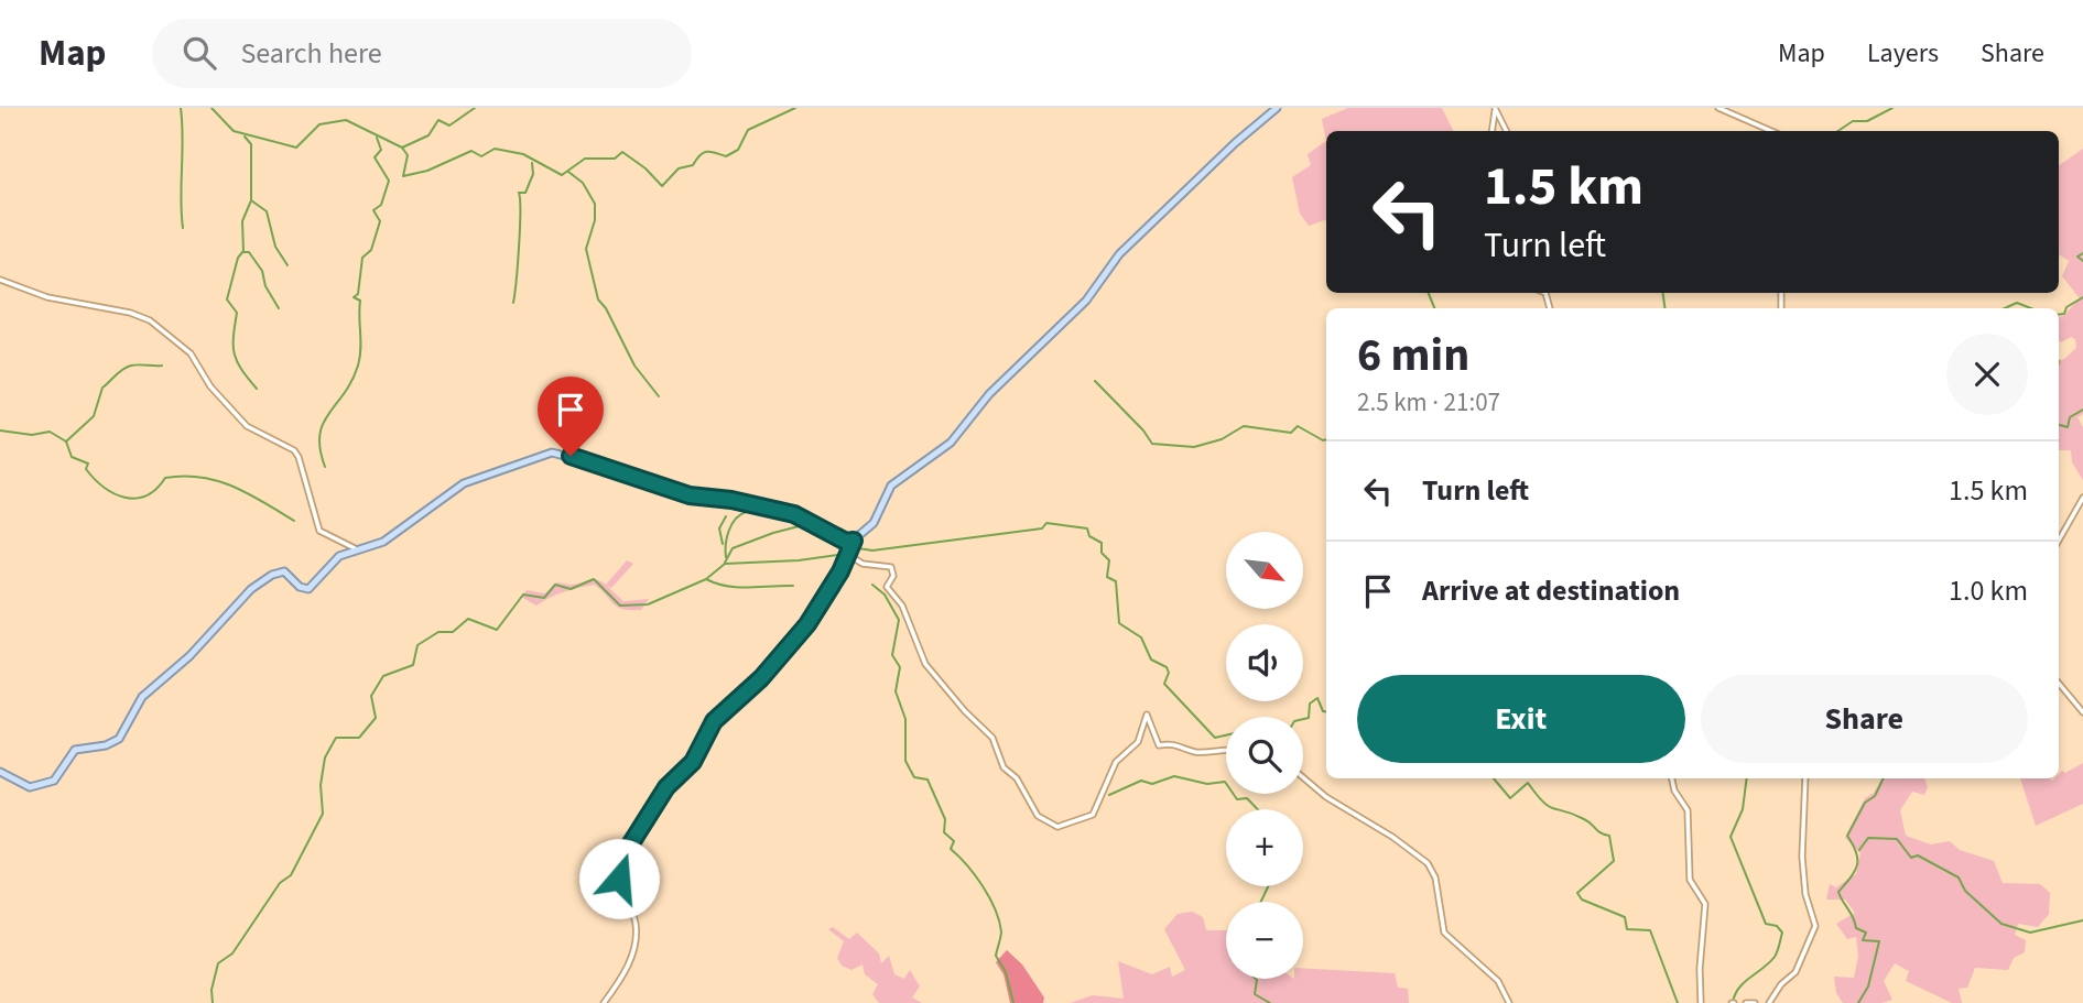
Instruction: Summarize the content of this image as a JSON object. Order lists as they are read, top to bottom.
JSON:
{
  "north": "bottom right",
  "page": {
    "header": "Map",
    "search": "Search here",
    "nav": ["Map", "Layers", "Share"],
    "turn": ["1.5 km", "Turn left"],
    "heading": ["6 min", "2.5 km · 21:07"],
    "list": [
      {
        "name": "Turn left",
        "value": "1.5 km"
      },
      {
        "name": "Arrive at destination",
        "value": "1.0 km"
      }
    ],
    "map_buttons": ["+", "−"],
    "buttons": ["Exit", "Share"]
  }
}
